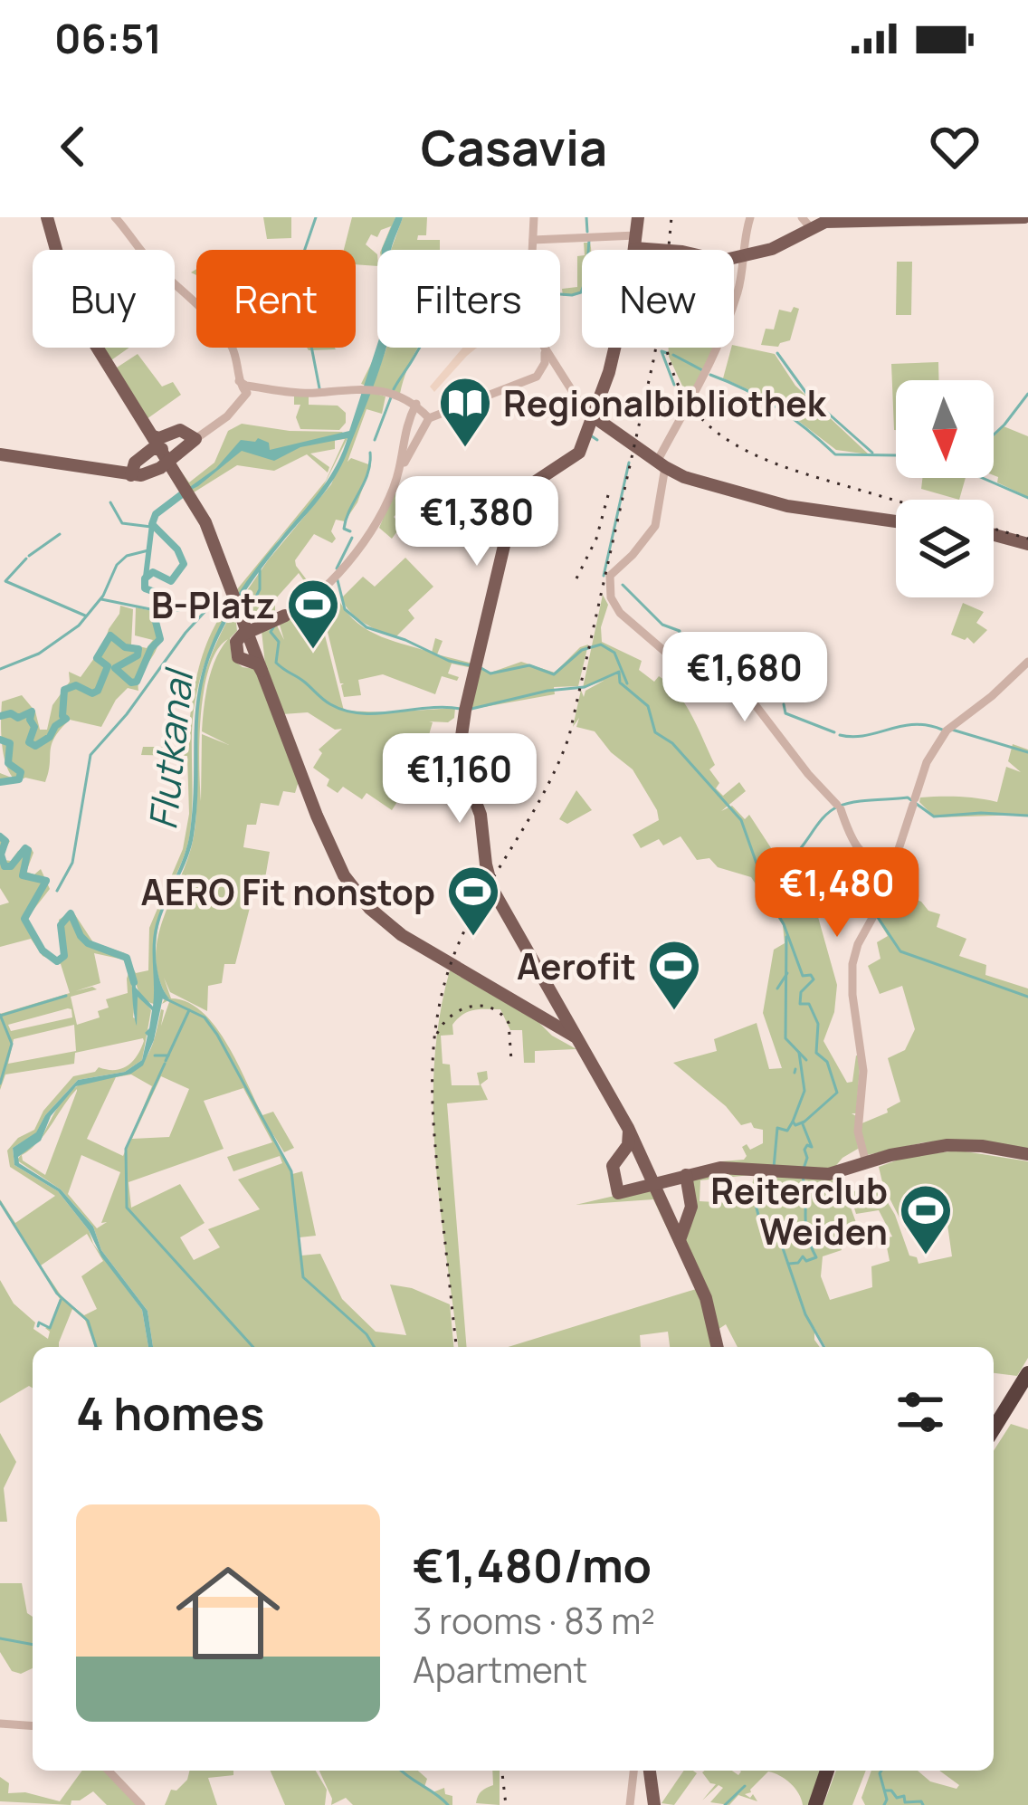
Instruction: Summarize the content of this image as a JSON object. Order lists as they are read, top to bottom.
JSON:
{
  "water": ["Flutkanal"],
  "places": {
    "library": ["Regionalbibliothek"],
    "sports": [
      "B-Platz",
      "AERO Fit nonstop",
      "Aerofit",
      "Reiterclub Weiden"
    ]
  },
  "north": "bottom",
  "page": {
    "status": "06:51",
    "header": "Casavia",
    "chip": [
      "Buy",
      "Rent",
      "Filters",
      "New"
    ],
    "price": [
      "€1,380",
      "€1,680",
      "€1,160",
      "€1,480"
    ],
    "heading": "4 homes",
    "list": [
      {
        "name": "€1,480/mo",
        "note": "3 rooms · 83 m² · Apartment"
      }
    ]
  }
}
